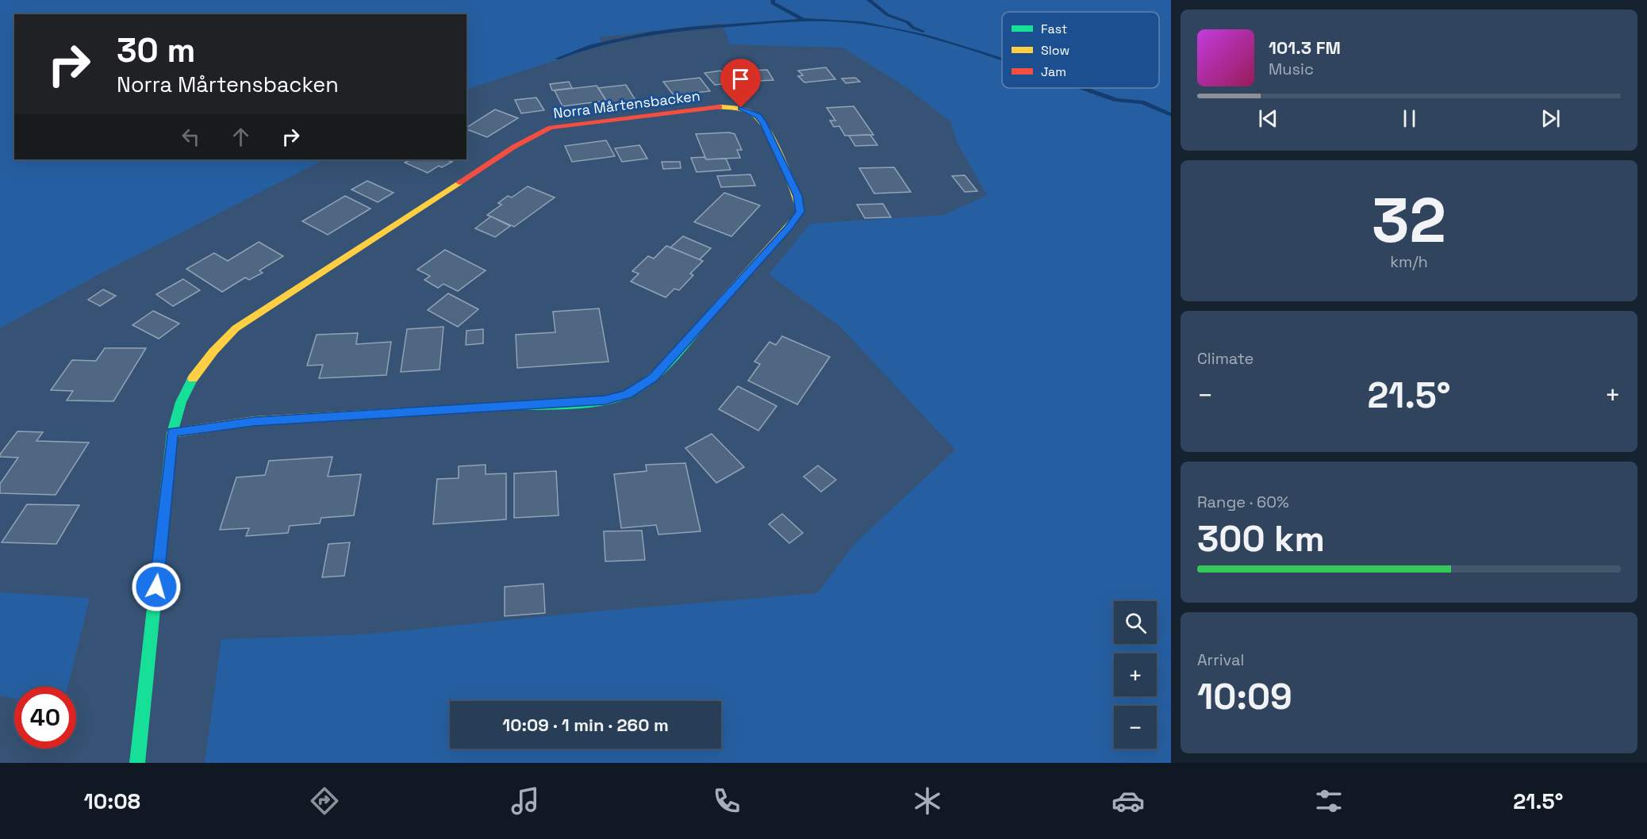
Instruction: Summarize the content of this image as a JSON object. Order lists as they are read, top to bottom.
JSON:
{
  "streets": {
    "street": ["Norra Mårtensbacken"]
  },
  "legend": ["Fast", "Slow", "Jam"],
  "page": {
    "turn": ["30 m", "Norra Mårtensbacken"],
    "song": ["101.3 FM", "Music"],
    "tile": [
      ["32", "km/h"],
      "Climate",
      ["Range · 60%", "300 km"],
      ["Arrival", "10:09"]
    ],
    "heat": ["−", "21.5°", "+"],
    "map_buttons": ["+", "−"],
    "limit": "40",
    "trip": "10:09 · 1 min · 260 m",
    "tabs": ["10:08", "21.5°"]
  }
}
